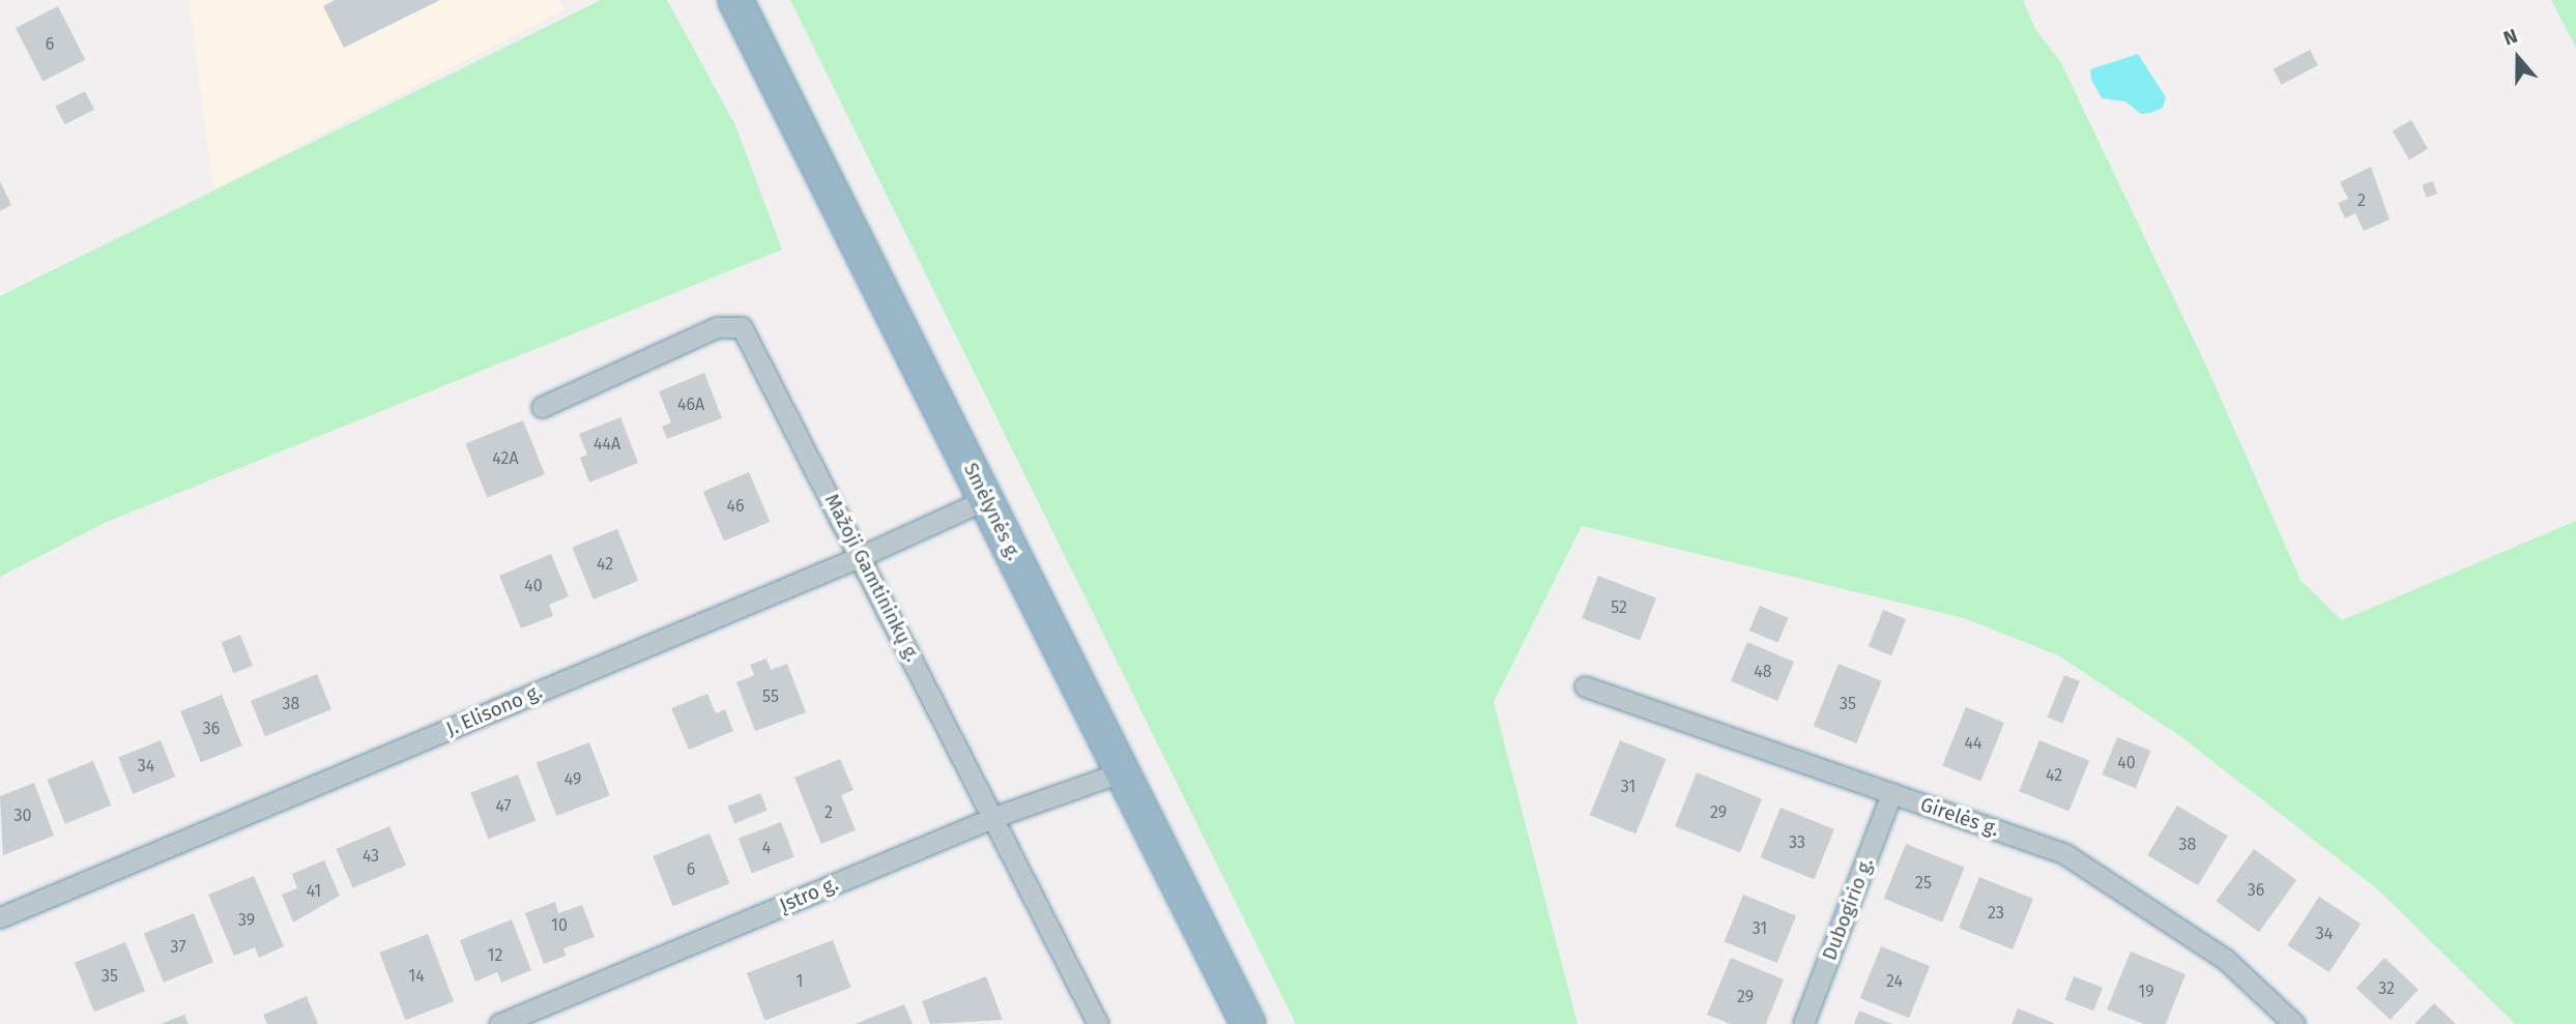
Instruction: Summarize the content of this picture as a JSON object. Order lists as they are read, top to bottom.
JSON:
{
  "streets": {
    "highway": ["Smėlynės g."],
    "street": [
      "Mažoji Gamtininkų g.",
      "J. Elisono g.",
      "Girelės g.",
      "Įstro g.",
      "Dubogirio g."
    ]
  },
  "crossings": [
    ["Smėlynės g.", "J. Elisono g."],
    ["Smėlynės g.", "Įstro g."],
    ["Mažoji Gamtininkų g.", "J. Elisono g."],
    ["Mažoji Gamtininkų g.", "Įstro g."],
    ["Girelės g.", "Dubogirio g."]
  ],
  "house_numbers": [
    "6",
    "2",
    "46A",
    "44A",
    "42A",
    "46",
    "42",
    "40",
    "52",
    "48",
    "55",
    "38",
    "35",
    "36",
    "44",
    "40",
    "34",
    "42",
    "49",
    "31",
    "47",
    "2",
    "29",
    "30",
    "33",
    "38",
    "4",
    "43",
    "6",
    "25",
    "36",
    "41",
    "23",
    "39",
    "10",
    "31",
    "34",
    "37",
    "12",
    "35",
    "14",
    "1",
    "24",
    "32",
    "19",
    "29"
  ],
  "north": "top"
}
